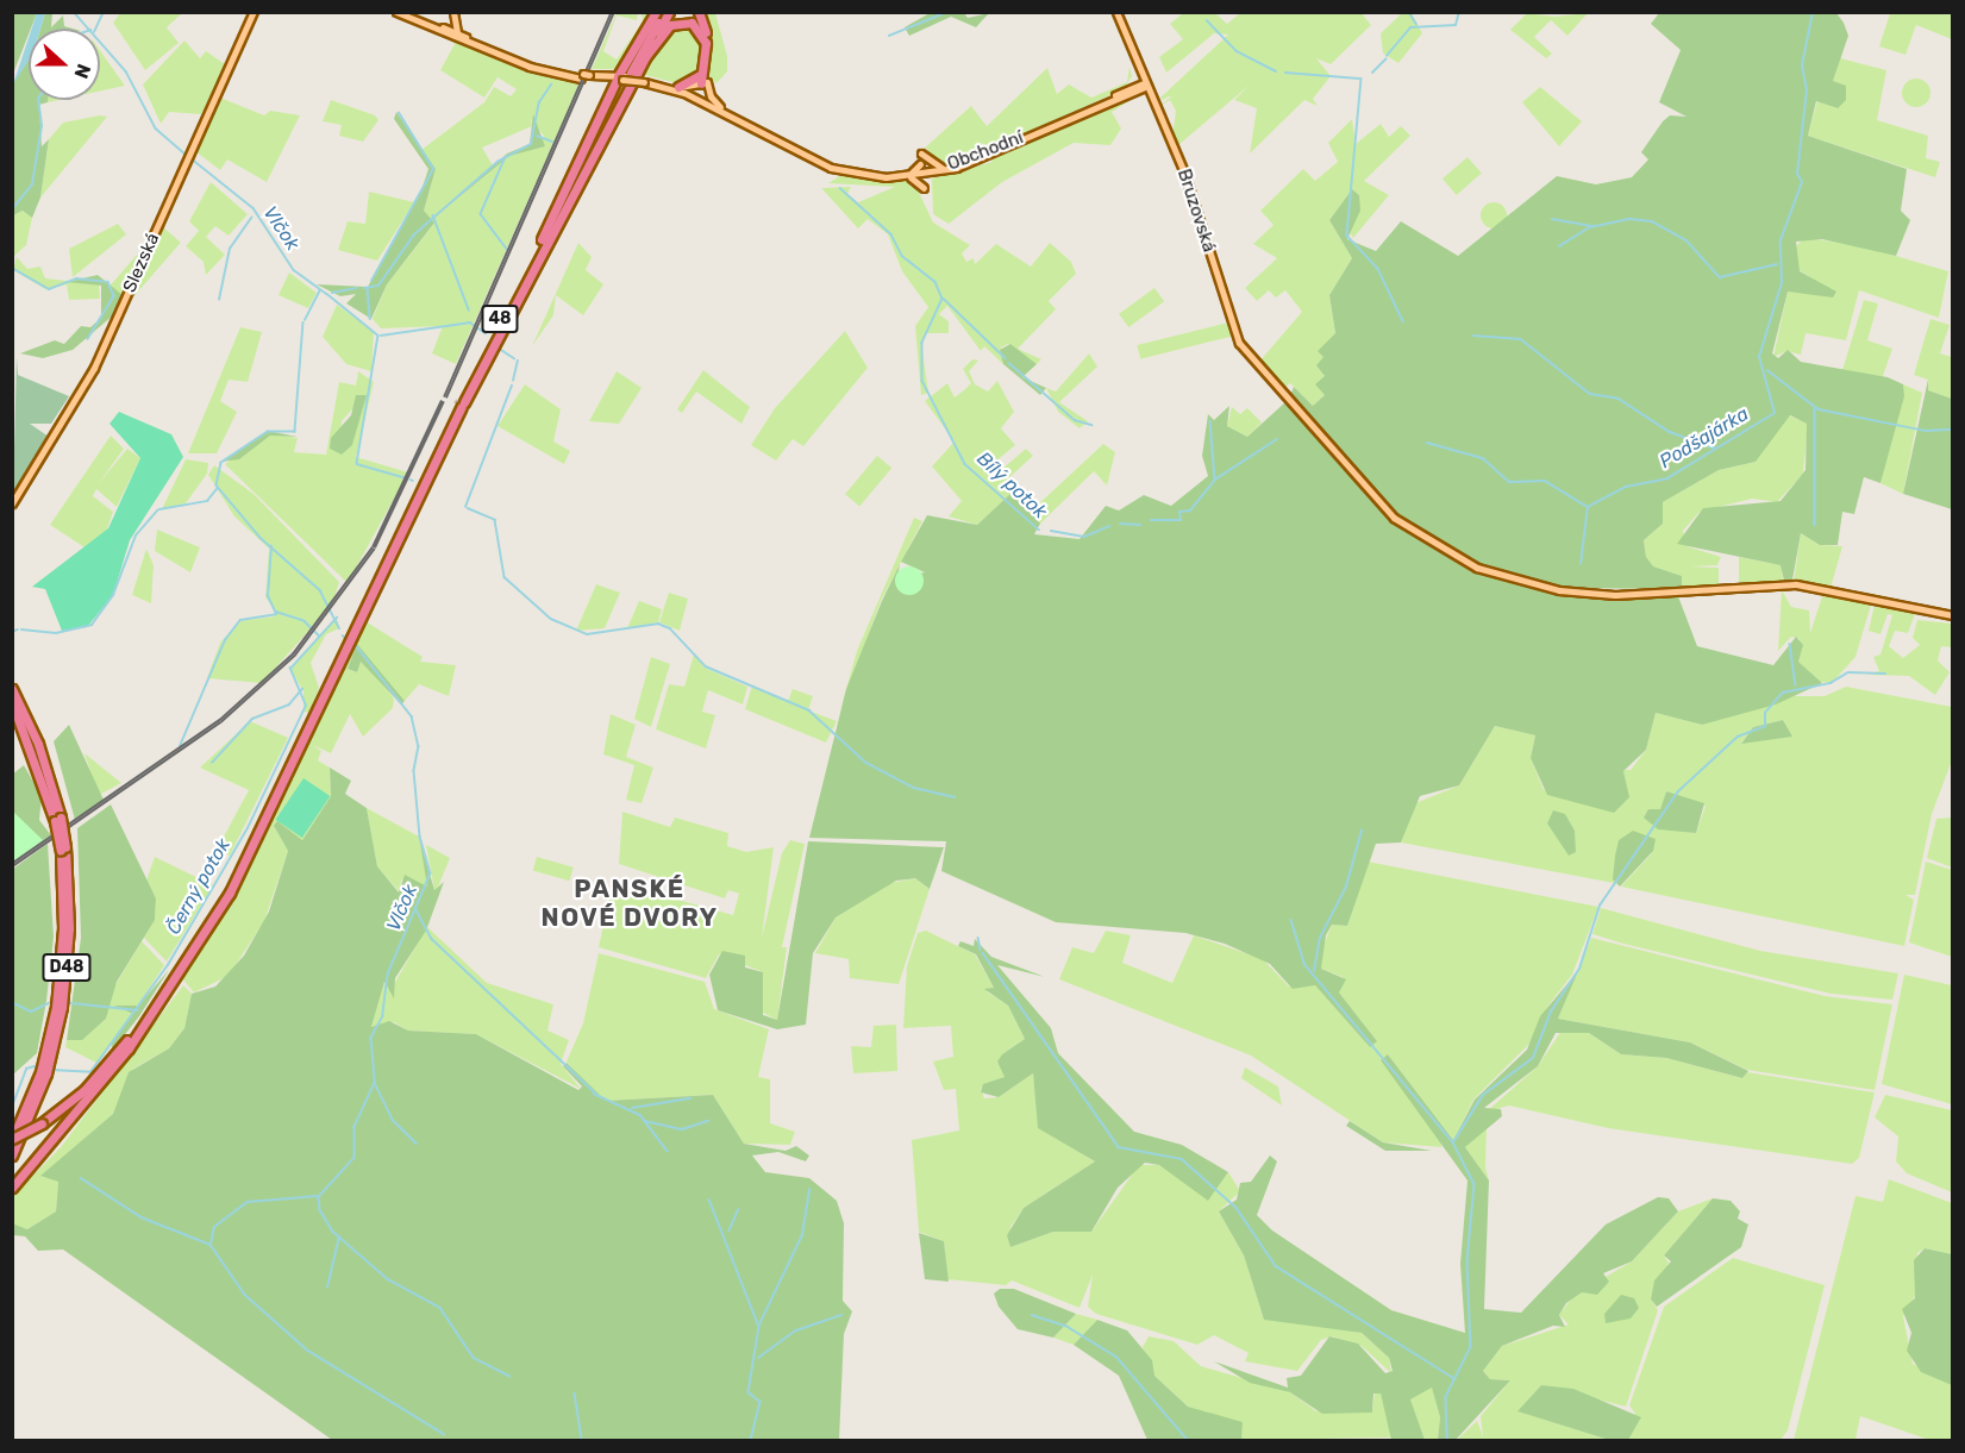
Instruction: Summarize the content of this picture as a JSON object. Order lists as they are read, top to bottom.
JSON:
{
  "streets": {
    "highway": ["48", "D48"],
    "main road": ["Obchodní", "Bruzovská", "Slezská"]
  },
  "crossings": [
    ["Obchodní", "Bruzovská"],
    ["Obchodní", "48"]
  ],
  "districts": ["PANSKÉ NOVÉ DVORY"],
  "water": [
    "Vlčok",
    "Podšajárka",
    "Bílý potok",
    "Černý potok"
  ],
  "north": "right"
}
